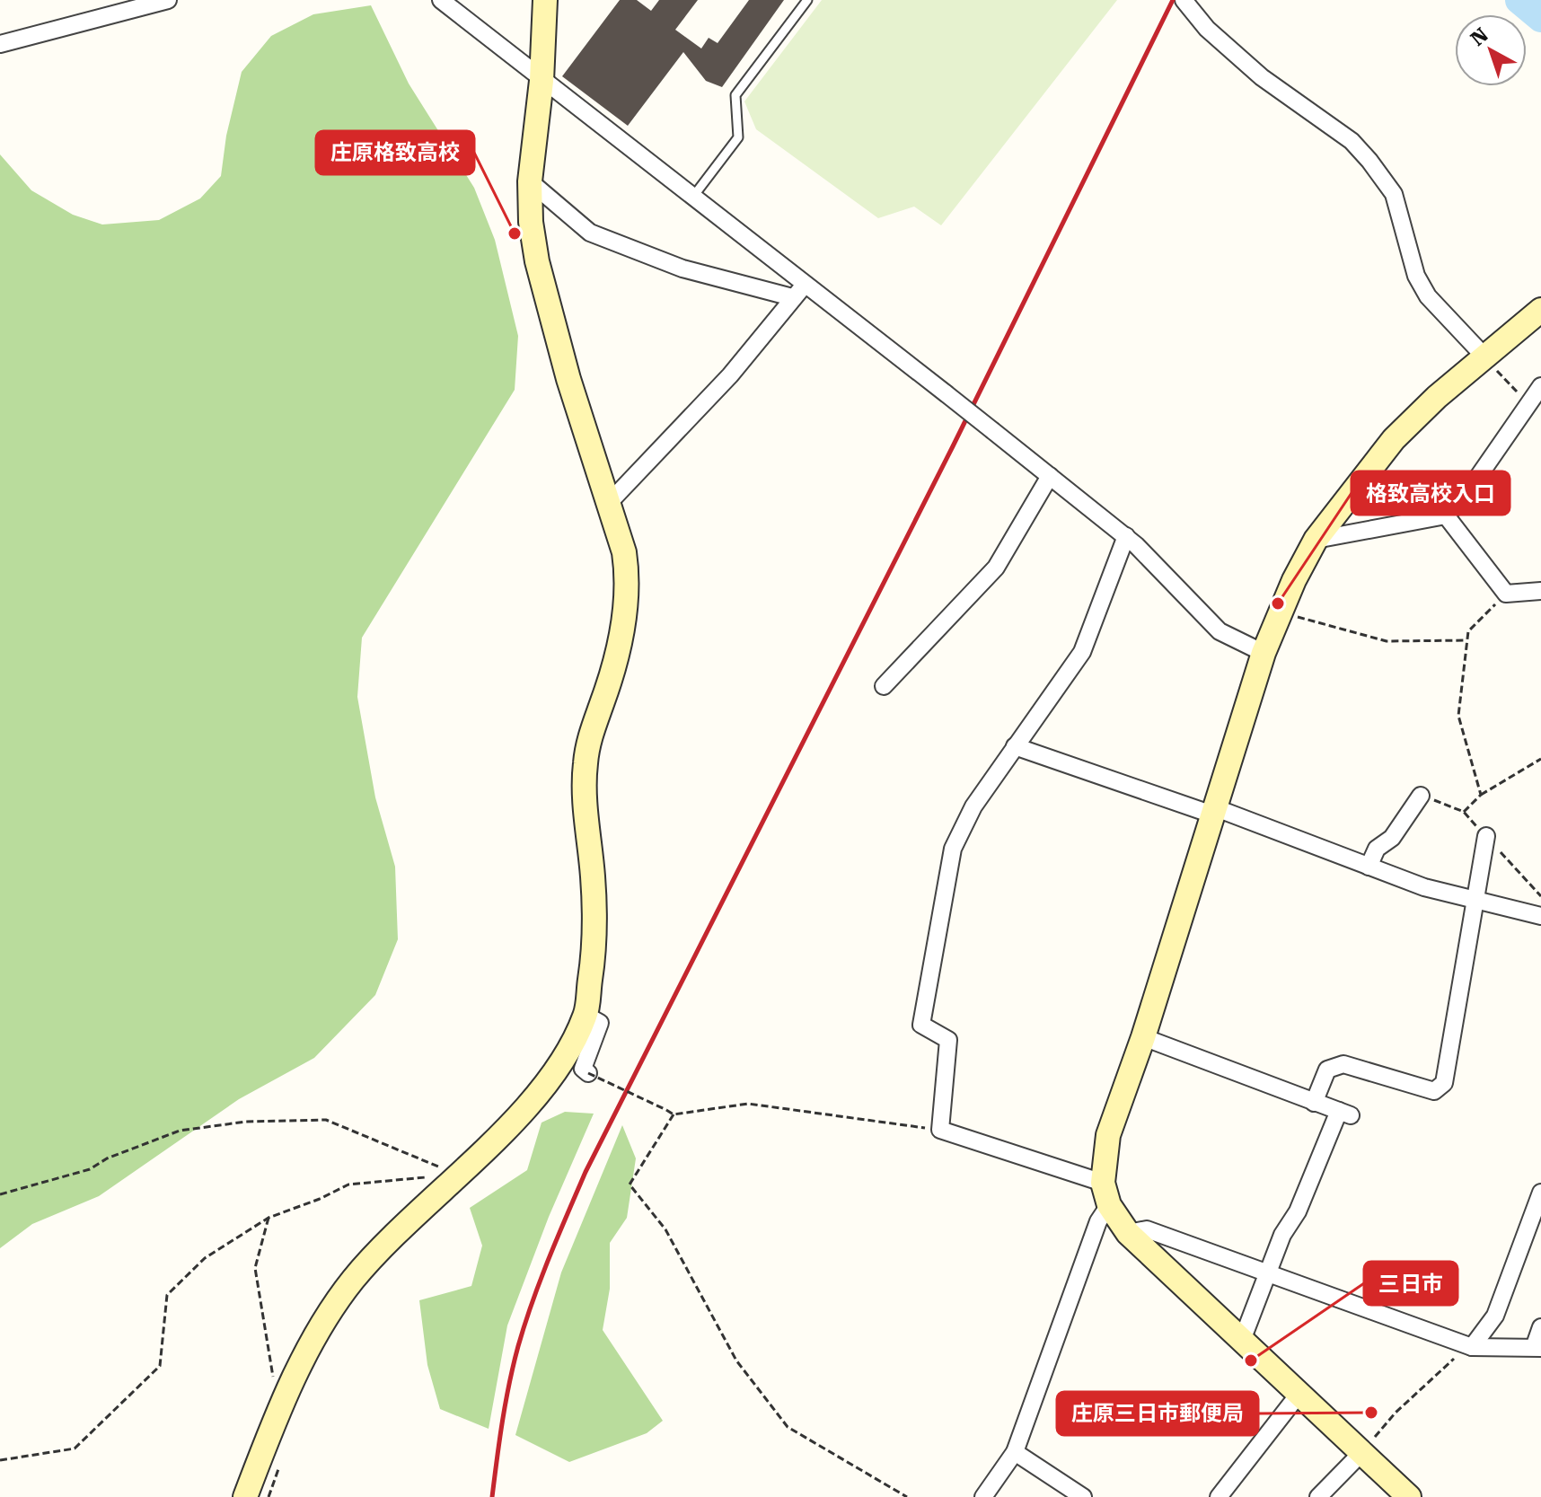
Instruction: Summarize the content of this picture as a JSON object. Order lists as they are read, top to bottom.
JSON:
{
  "places": [
    "庄原格致高校",
    "格致高校入口",
    "三日市",
    "庄原三日市郵便局"
  ],
  "north": "top left"
}
